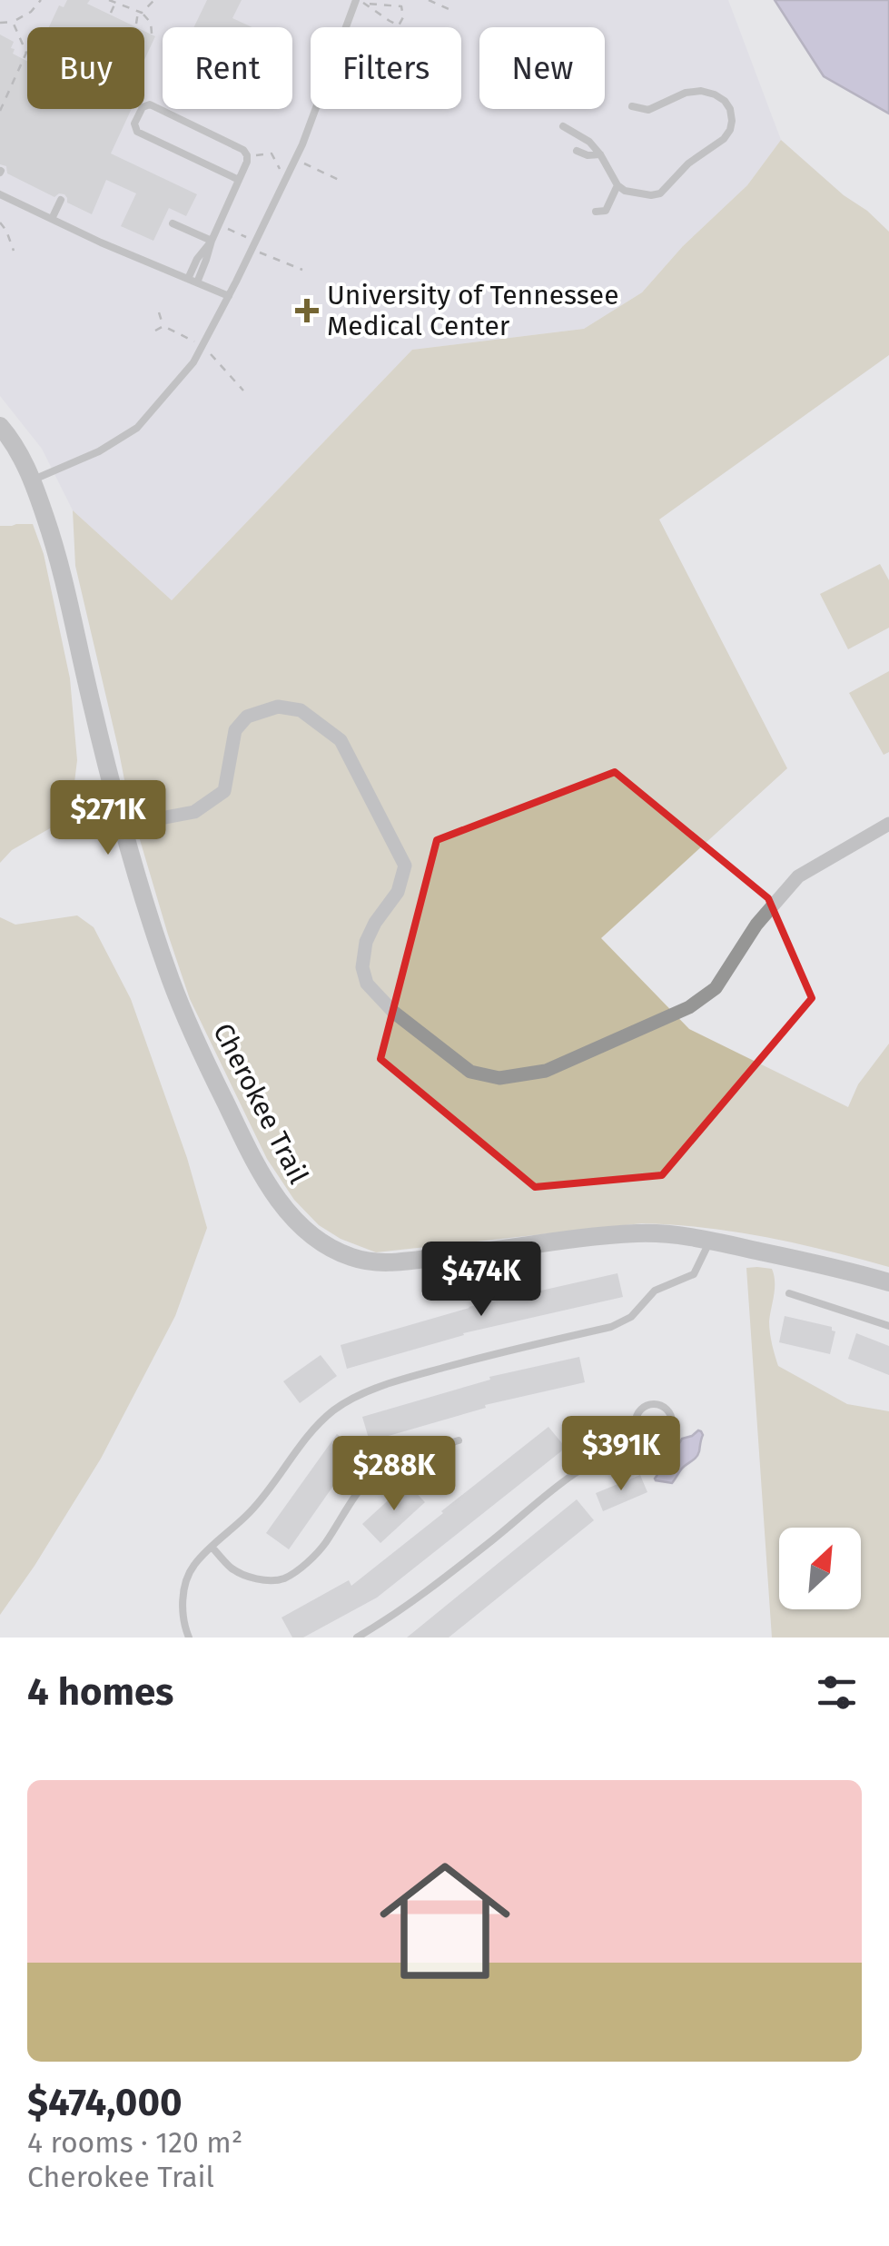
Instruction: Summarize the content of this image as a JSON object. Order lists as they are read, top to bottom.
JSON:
{
  "streets": {
    "street": ["Cherokee Trail"]
  },
  "places": {
    "health": ["University of Tennessee Medical Center"]
  },
  "north": "top right",
  "page": {
    "chip": [
      "Buy",
      "Rent",
      "Filters",
      "New"
    ],
    "price": [
      "$271K",
      "$474K",
      "$391K",
      "$288K"
    ],
    "heading": "4 homes",
    "list": [
      {
        "name": "$474,000",
        "note": "4 rooms · 120 m² · Cherokee Trail"
      }
    ]
  }
}
